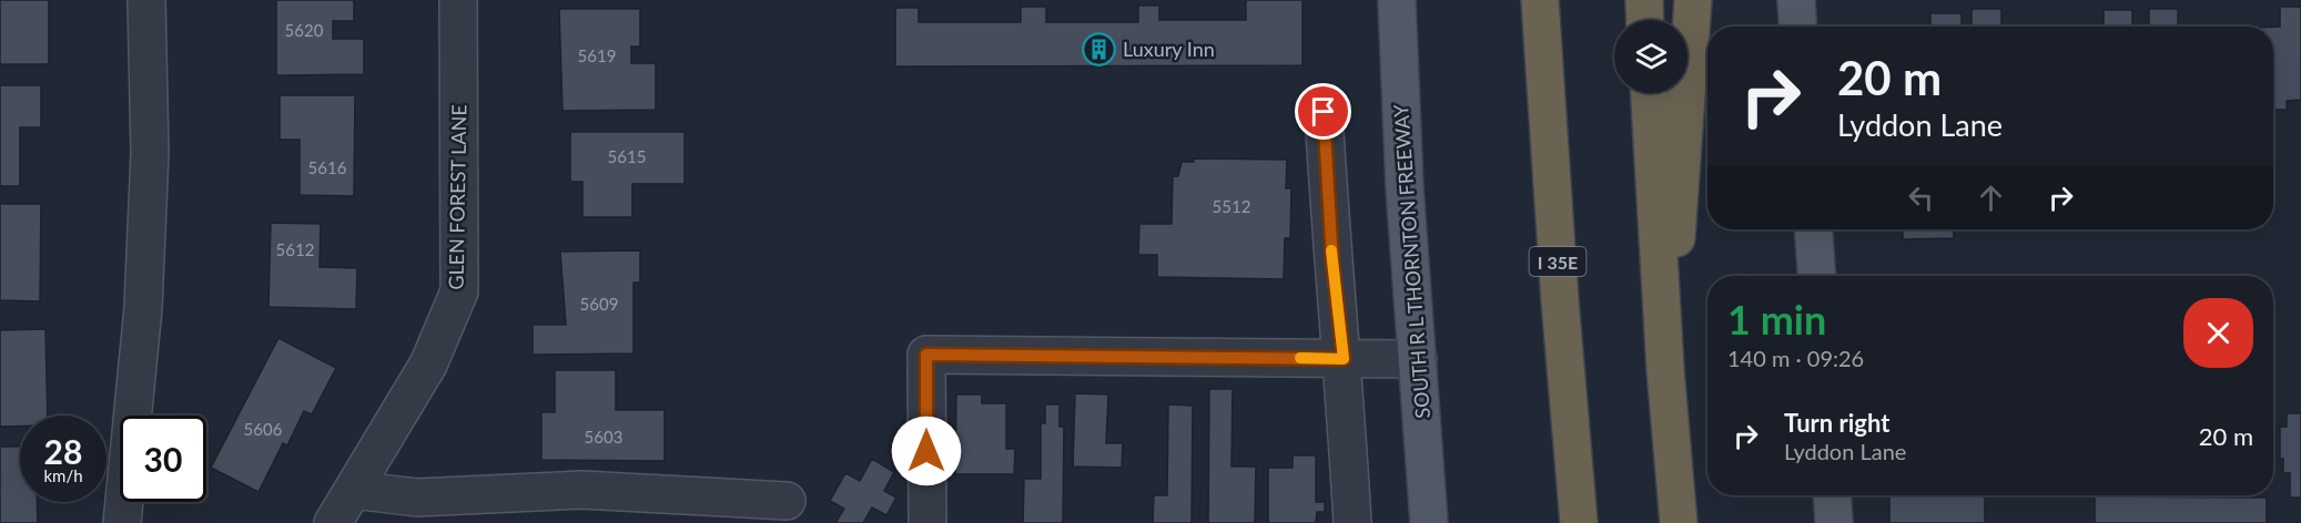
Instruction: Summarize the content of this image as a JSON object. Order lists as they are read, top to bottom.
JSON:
{
  "streets": {
    "highway": ["I 35E"],
    "main road": ["SOUTH R L THORNTON FREEWAY"],
    "street": ["GLEN FOREST LANE"]
  },
  "places": {
    "building": ["Luxury Inn"]
  },
  "house_numbers": [
    "5620",
    "5619",
    "5615",
    "5616",
    "5512",
    "5612",
    "5609",
    "5606",
    "5603"
  ],
  "page": {
    "turn": ["20 m", "Lyddon Lane"],
    "heading": ["1 min", "140 m · 09:26"],
    "list": [
      {
        "name": "Turn right",
        "note": "Lyddon Lane",
        "value": "20 m"
      }
    ],
    "speed": "28 km/h",
    "limit": "30"
  }
}
